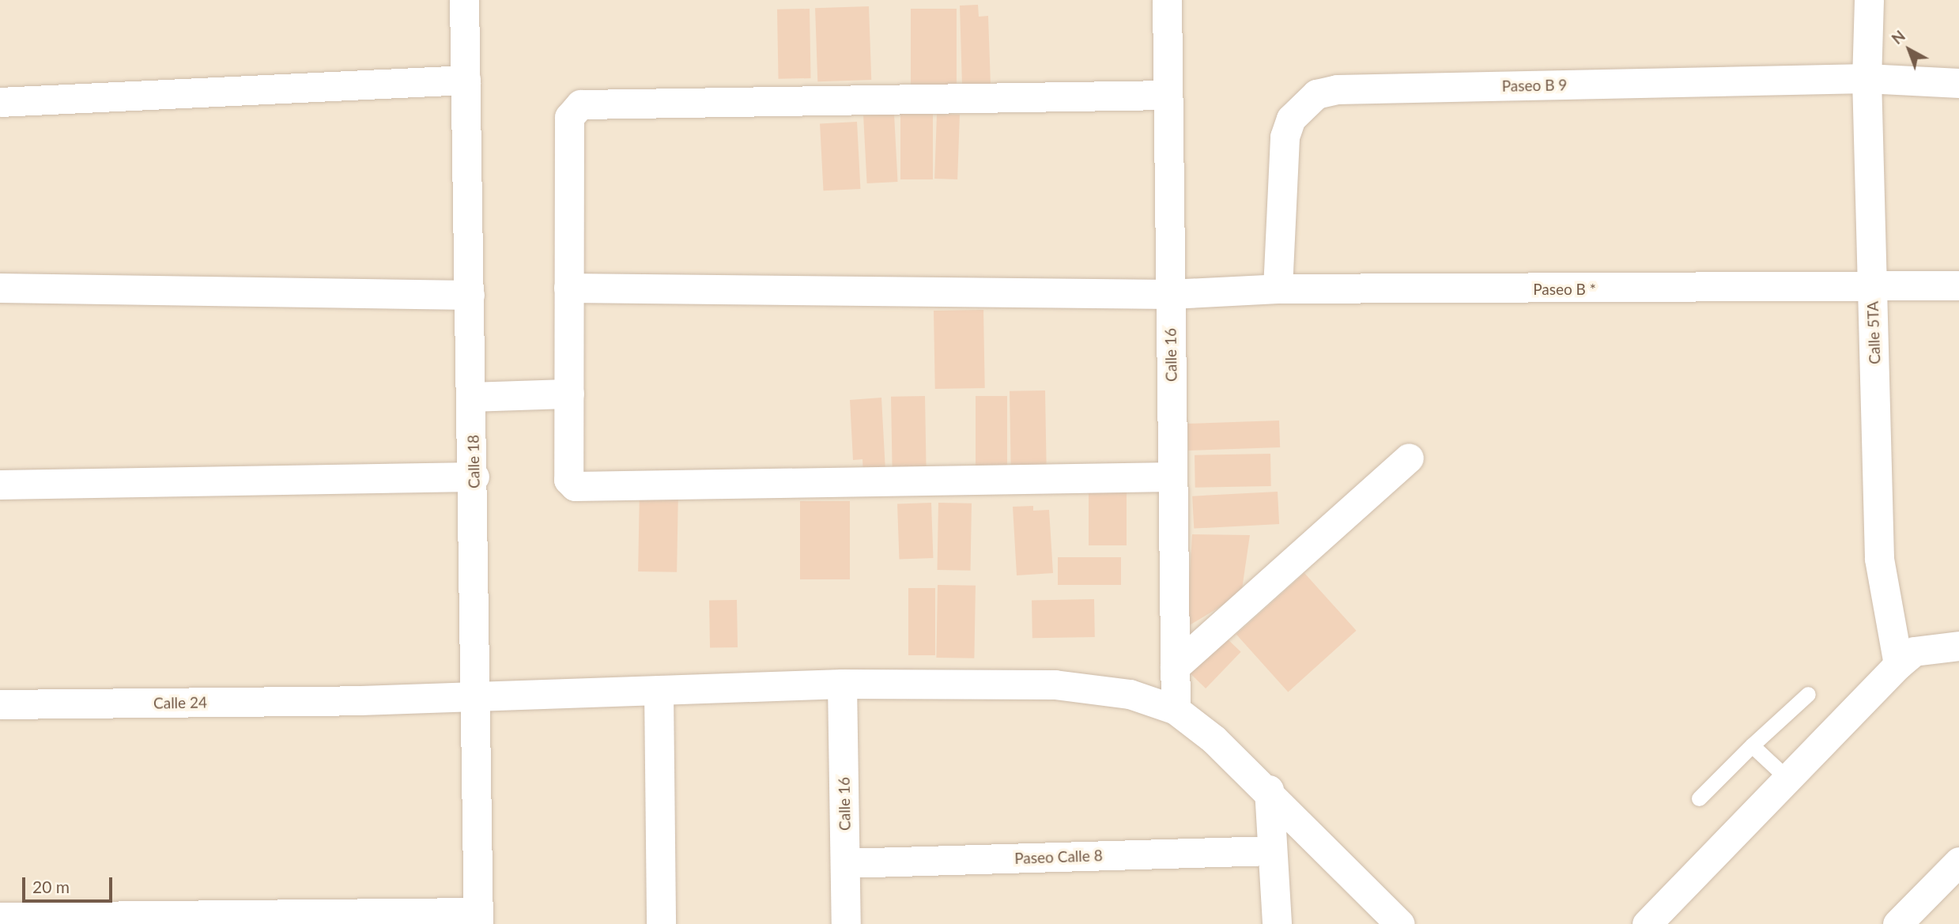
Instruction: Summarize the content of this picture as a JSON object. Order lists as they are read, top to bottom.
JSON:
{
  "streets": {
    "street": [
      "Paseo B 9",
      "Paseo B *",
      "Calle 5TA",
      "Calle 16",
      "Calle 18",
      "Calle 24",
      "Paseo Calle 8"
    ]
  },
  "crossings": [
    ["Paseo B 9", "Paseo B *"],
    ["Paseo B 9", "Calle 5TA"],
    ["Paseo B *", "Calle 5TA"],
    ["Paseo B *", "Calle 16"],
    ["Calle 16", "Calle 24"],
    ["Calle 16", "Paseo Calle 8"],
    ["Calle 18", "Calle 24"]
  ],
  "scale_bar": "20 m",
  "north": "top left"
}
